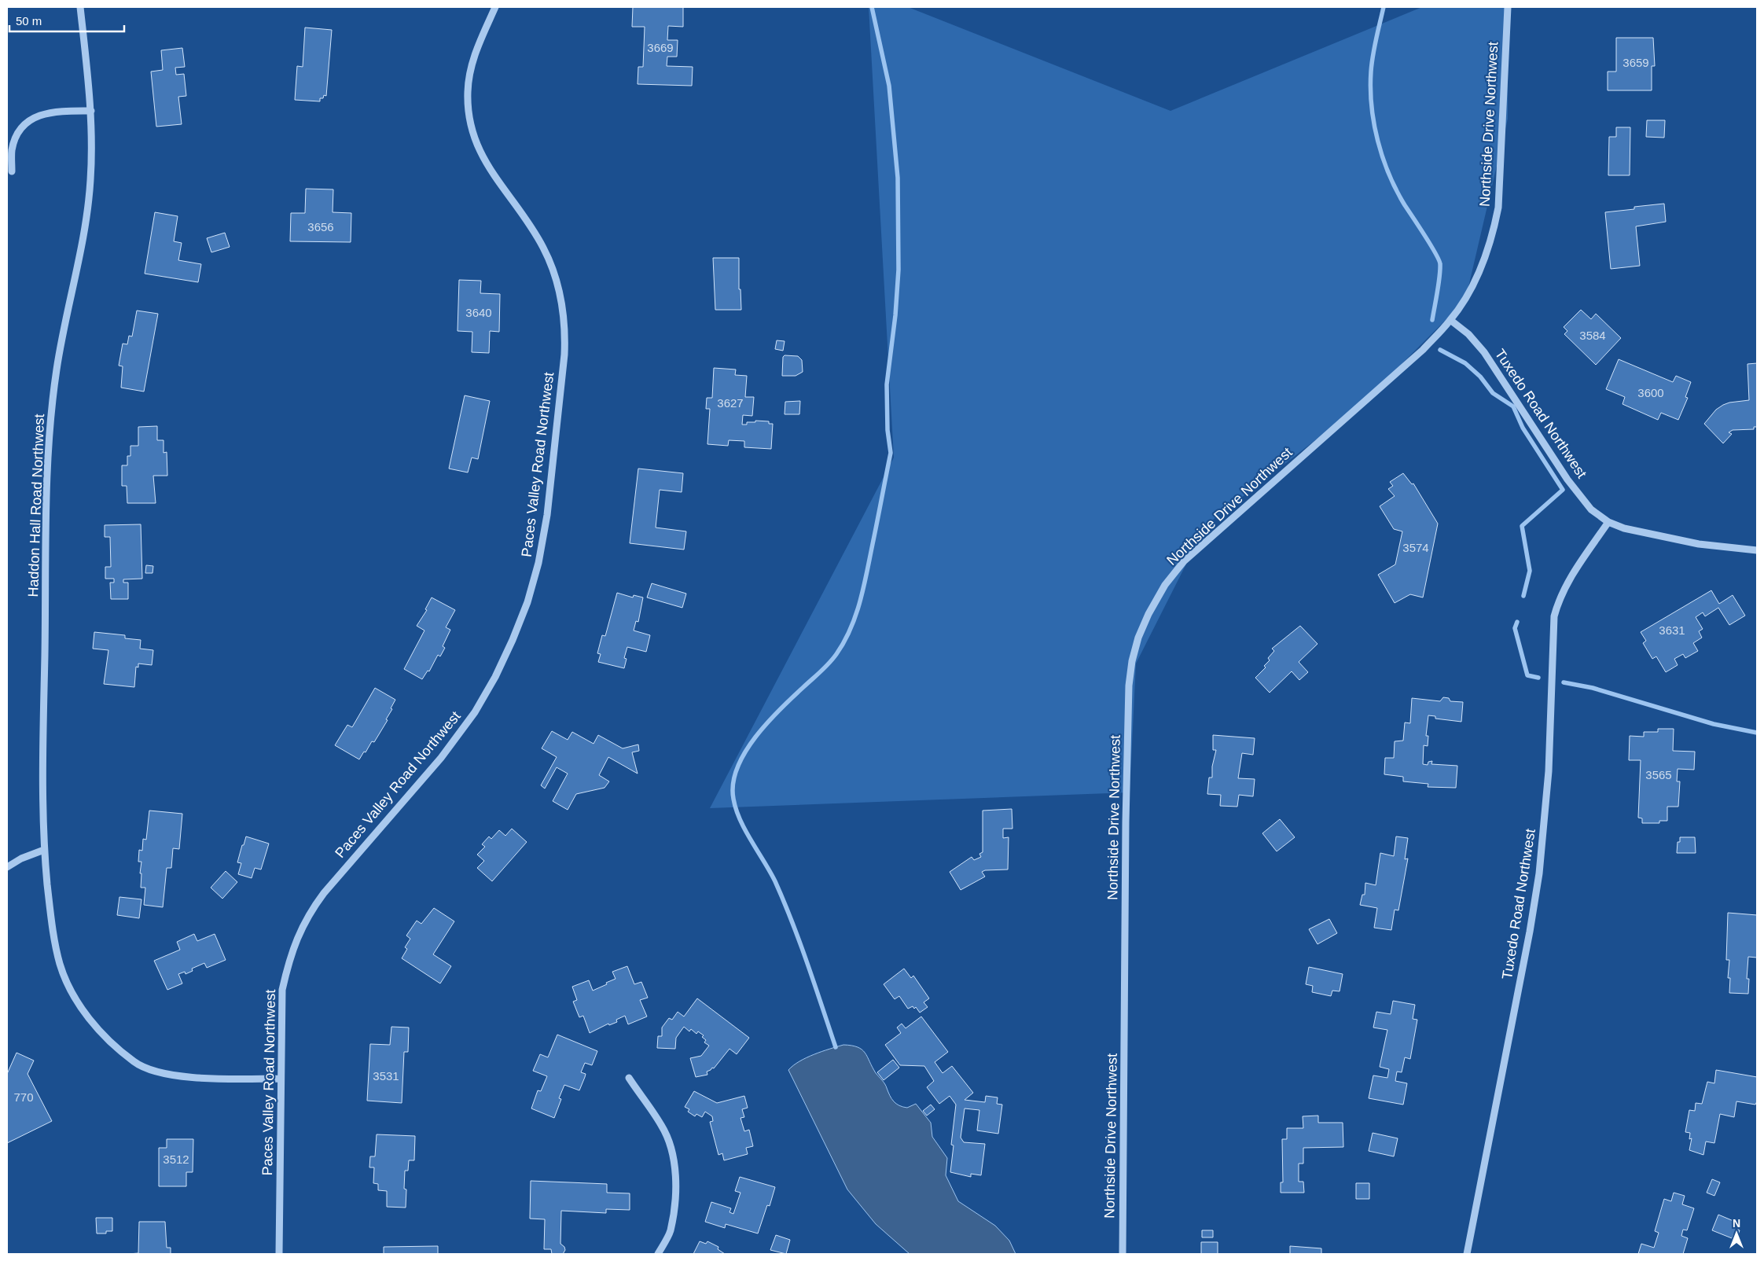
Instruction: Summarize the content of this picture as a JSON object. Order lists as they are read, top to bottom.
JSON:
{
  "streets": {
    "street": [
      "Northside Drive Northwest",
      "Tuxedo Road Northwest",
      "Paces Valley Road Northwest",
      "Haddon Hall Road Northwest"
    ]
  },
  "crossings": [
    ["Northside Drive Northwest", "Tuxedo Road Northwest"],
    ["Paces Valley Road Northwest", "Haddon Hall Road Northwest"]
  ],
  "house_numbers": [
    "3669",
    "3659",
    "3656",
    "3640",
    "3584",
    "3600",
    "3627",
    "3574",
    "3631",
    "3565",
    "3531",
    "770",
    "3512"
  ],
  "scale_bar": "50 m",
  "north": "top"
}
